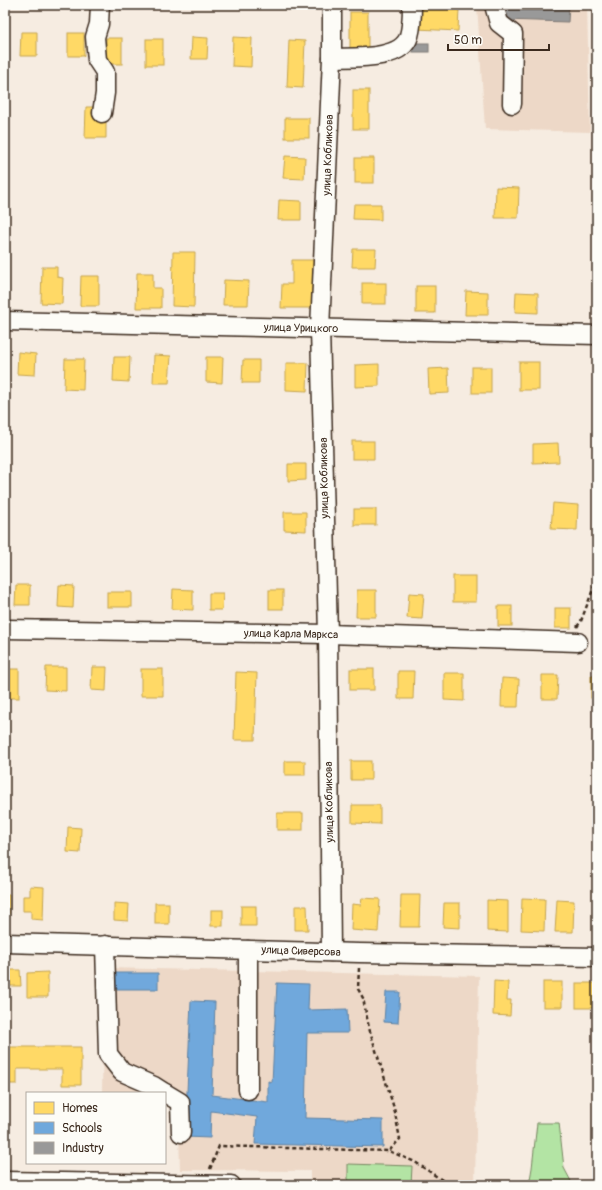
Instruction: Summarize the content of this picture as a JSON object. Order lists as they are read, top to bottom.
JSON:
{
  "streets": {
    "street": [
      "улица Кобликова",
      "улица Урицкого",
      "улица Карла Маркса",
      "улица Сиверсова"
    ]
  },
  "crossings": [
    ["улица Кобликова", "улица Урицкого"],
    ["улица Кобликова", "улица Карла Маркса"],
    ["улица Кобликова", "улица Сиверсова"]
  ],
  "legend": ["Homes", "Schools", "Industry"],
  "scale_bar": "50 m"
}
